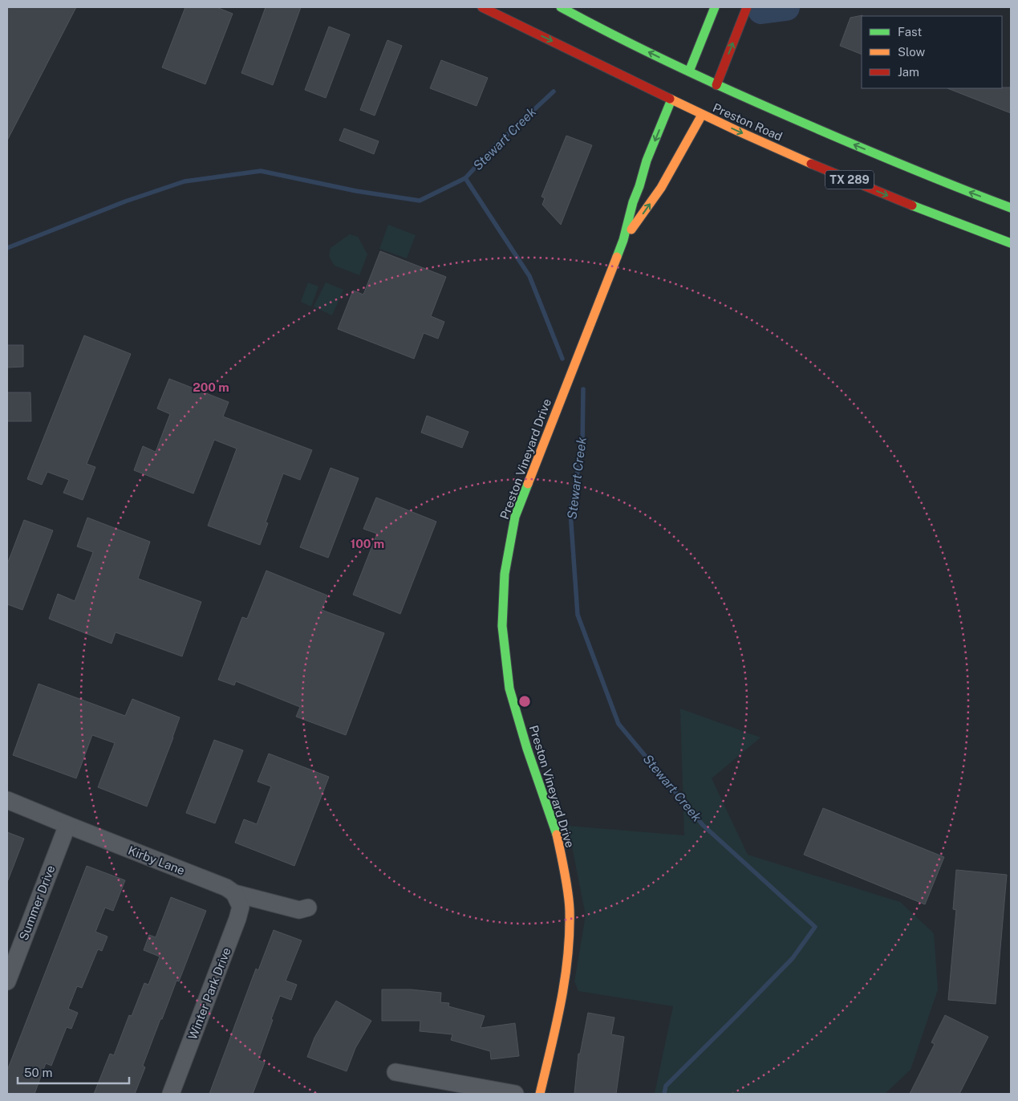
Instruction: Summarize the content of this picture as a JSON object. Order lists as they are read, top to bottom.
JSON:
{
  "streets": {
    "street": [
      "Preston Road",
      "TX 289",
      "Preston Vineyard Drive",
      "Kirby Lane",
      "Summer Drive",
      "Winter Park Drive"
    ]
  },
  "crossings": [
    ["Preston Road", "Preston Vineyard Drive"],
    ["Kirby Lane", "Summer Drive"],
    ["Kirby Lane", "Winter Park Drive"]
  ],
  "water": ["Stewart Creek"],
  "legend": ["Fast", "Slow", "Jam"],
  "scale_bar": "50 m",
  "rings": ["200 m", "100 m"]
}
